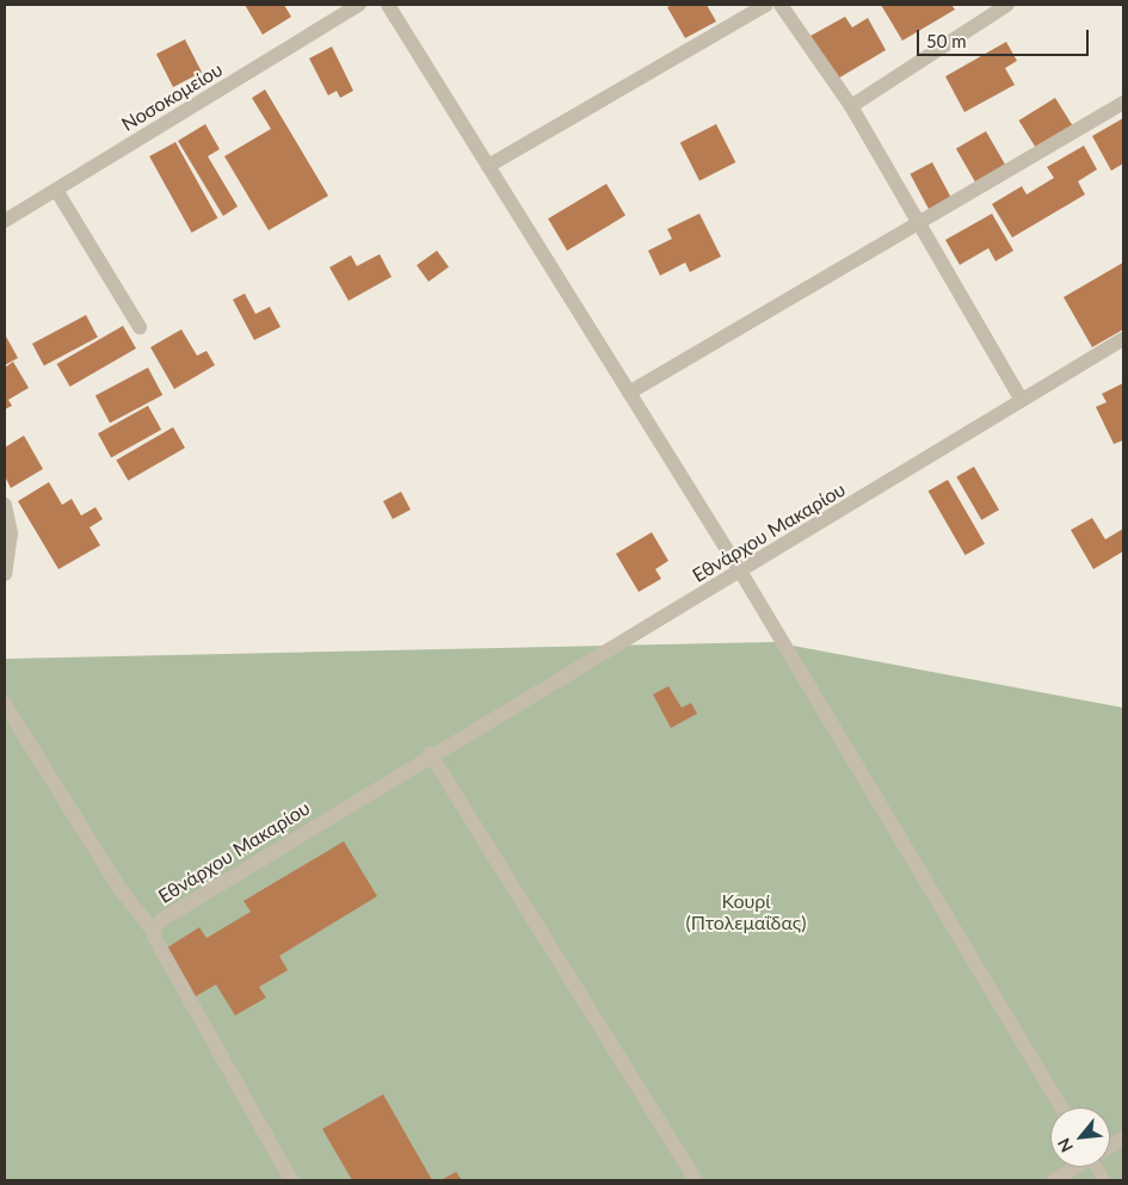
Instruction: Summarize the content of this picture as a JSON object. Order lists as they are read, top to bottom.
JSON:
{
  "streets": {
    "street": ["Νοσοκομείου", "Εθνάρχου Μακαρίου"]
  },
  "parks": ["Κουρί (Πτολεμαΐδας)"],
  "scale_bar": "50 m",
  "north": "bottom left"
}
